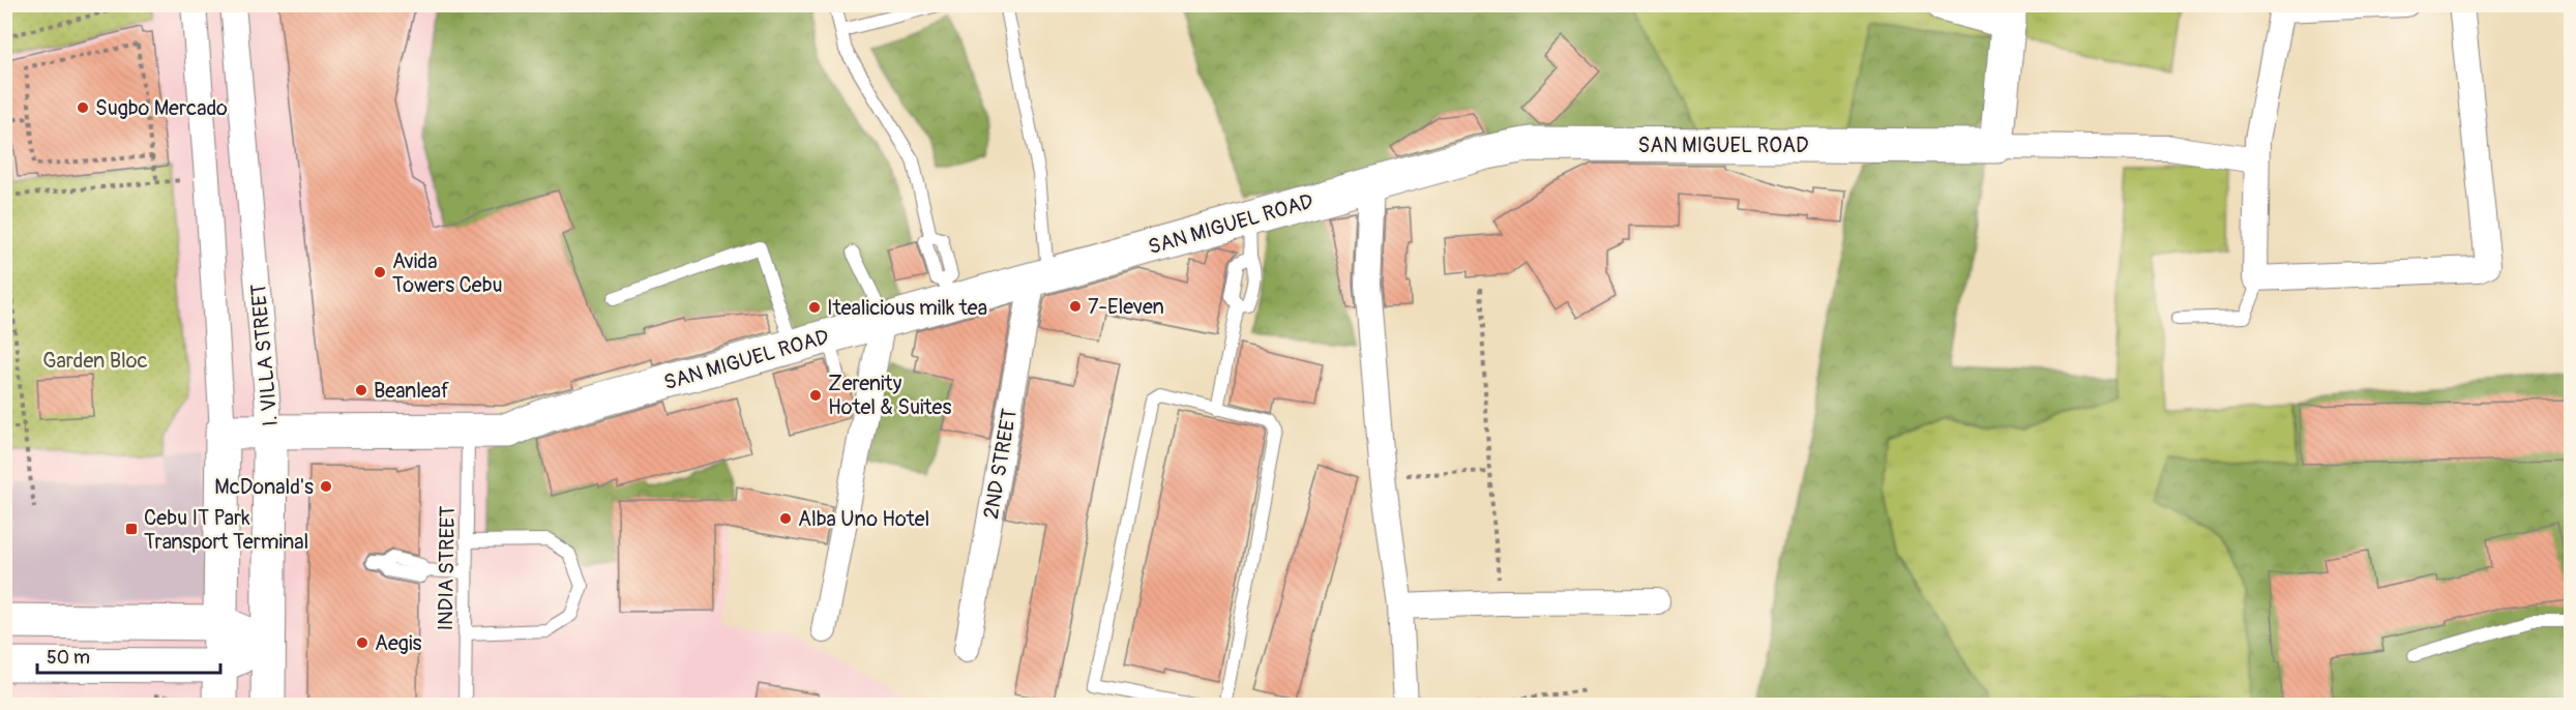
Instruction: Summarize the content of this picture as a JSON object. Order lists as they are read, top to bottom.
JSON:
{
  "streets": {
    "street": ["SAN MIGUEL ROAD", "I. VILLA STREET", "2ND STREET"],
    "lane": ["INDIA STREET"]
  },
  "crossings": [
    ["SAN MIGUEL ROAD", "I. VILLA STREET"],
    ["SAN MIGUEL ROAD", "2ND STREET"],
    ["SAN MIGUEL ROAD", "INDIA STREET"]
  ],
  "parks": ["Garden Bloc"],
  "places": {
    "other": [
      "Sugbo Mercado",
      "Avida Towers Cebu",
      "7-Eleven",
      "Itealicious milk tea",
      "Beanleaf",
      "Zerenity Hotel & Suites",
      "McDonald's",
      "Alba Uno Hotel",
      "Aegis"
    ],
    "transit": ["Cebu IT Park Transport Terminal"]
  },
  "scale_bar": "50 m"
}
